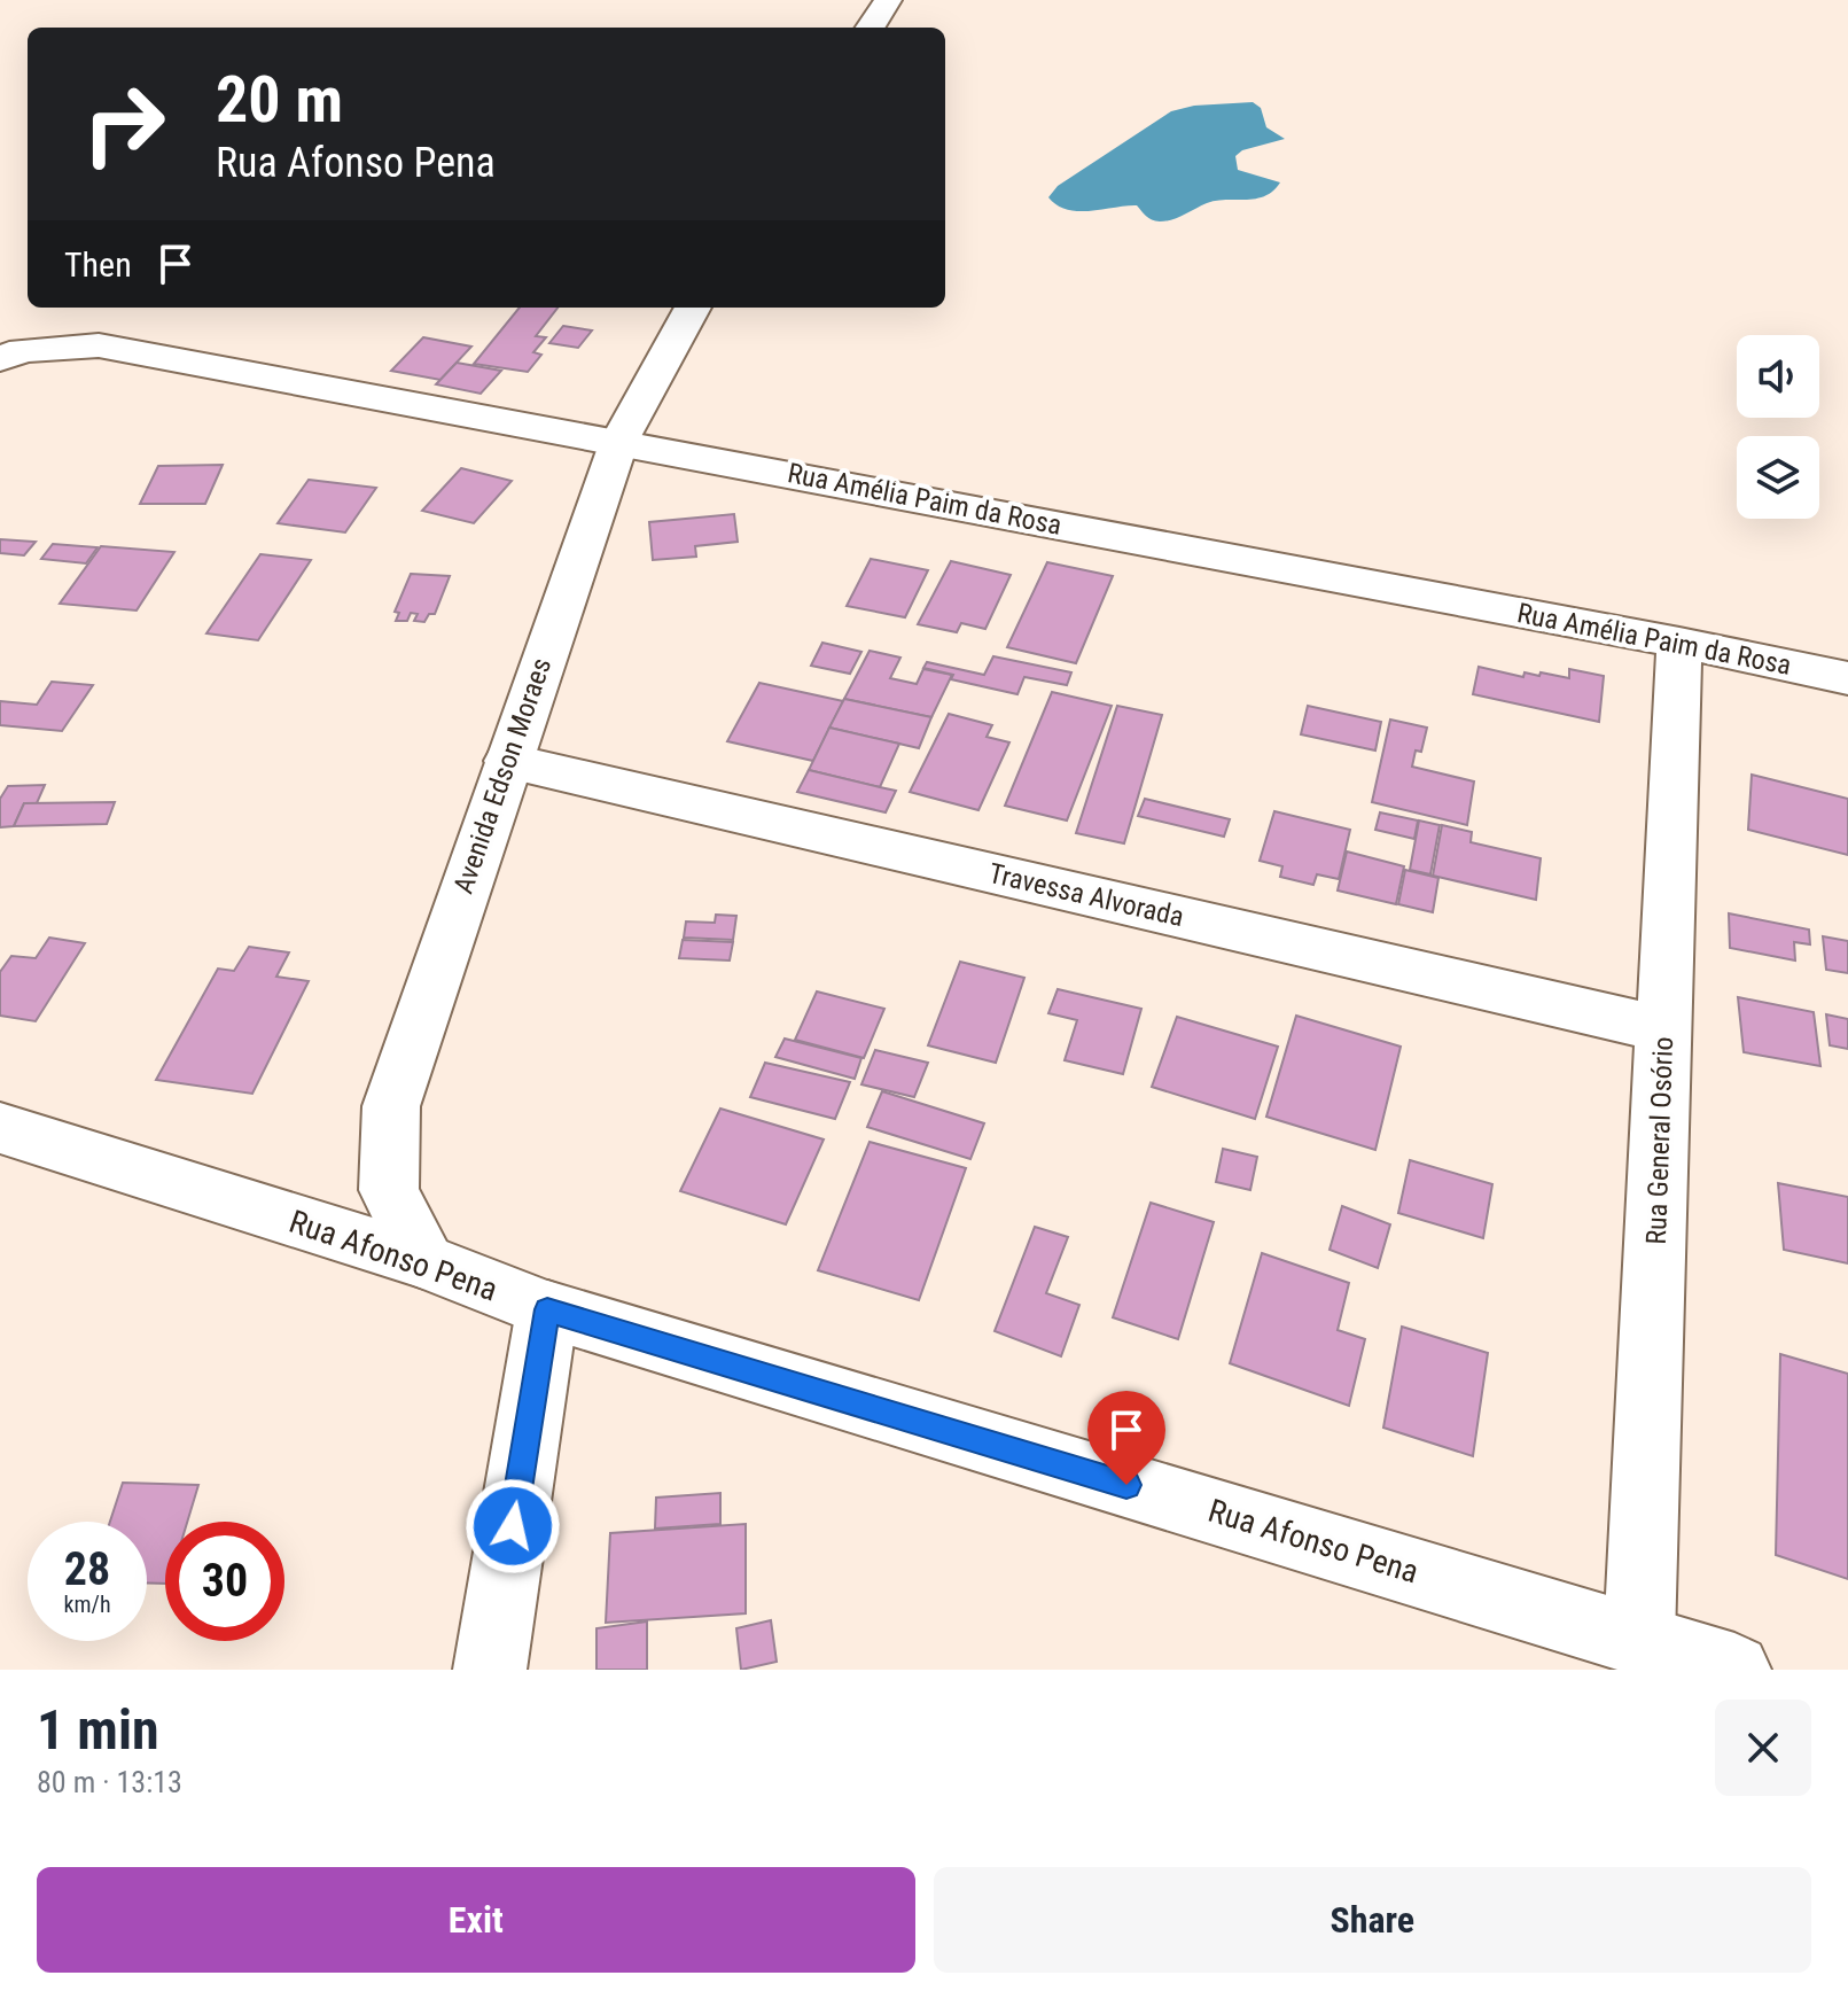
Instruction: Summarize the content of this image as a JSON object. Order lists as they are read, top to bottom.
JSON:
{
  "streets": {
    "street": [
      "Rua Amélia Paim da Rosa",
      "Avenida Edson Moraes",
      "Travessa Alvorada",
      "Rua General Osório",
      "Rua Afonso Pena"
    ]
  },
  "crossings": [
    ["Rua Amélia Paim da Rosa", "Avenida Edson Moraes"],
    ["Rua Amélia Paim da Rosa", "Rua General Osório"],
    ["Avenida Edson Moraes", "Travessa Alvorada"],
    ["Avenida Edson Moraes", "Rua Afonso Pena"],
    ["Travessa Alvorada", "Rua General Osório"],
    ["Rua General Osório", "Rua Afonso Pena"]
  ],
  "page": {
    "turn": ["20 m", "Rua Afonso Pena"],
    "then": "Then",
    "speed": "28 km/h",
    "limit": "30",
    "heading": ["1 min", "80 m · 13:13"],
    "buttons": ["Exit", "Share"]
  }
}
